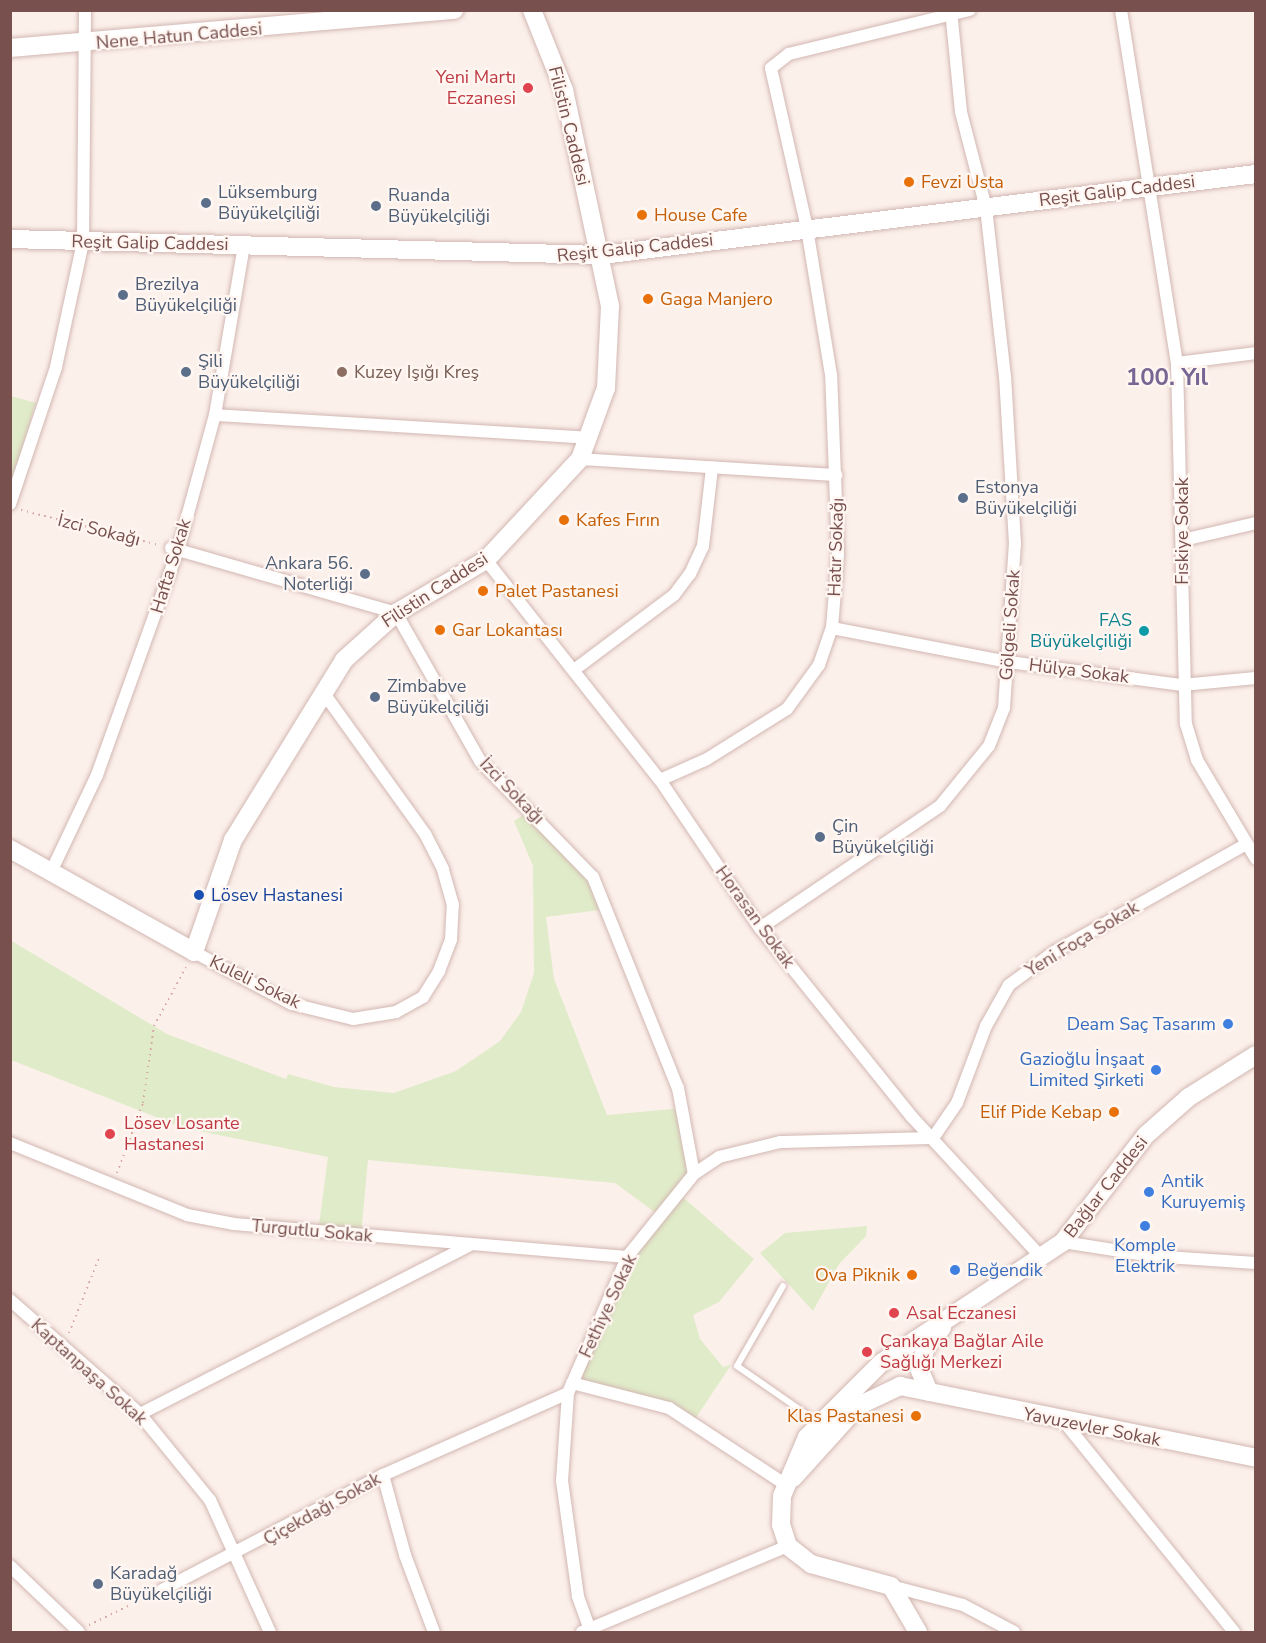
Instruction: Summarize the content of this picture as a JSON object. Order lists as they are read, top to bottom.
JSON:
{
  "streets": {
    "main road": [
      "Nene Hatun Caddesi",
      "Filistin Caddesi",
      "Reşit Galip Caddesi",
      "Kuleli Sokak",
      "Bağlar Caddesi",
      "Yavuzevler Sokak"
    ],
    "street": [
      "İzci Sokağı",
      "Fıskiye Sokak",
      "Hatır Sokağı",
      "Hafta Sokak",
      "Gölgeli Sokak",
      "Hülya Sokak",
      "Horasan Sokak",
      "Yeni Foça Sokak",
      "Turgutlu Sokak",
      "Fethiye Sokak",
      "Kaptanpaşa Sokak",
      "Çiçekdağı Sokak"
    ]
  },
  "crossings": [
    ["Filistin Caddesi", "Reşit Galip Caddesi"],
    ["Filistin Caddesi", "İzci Sokağı"],
    ["Filistin Caddesi", "Horasan Sokak"],
    ["Filistin Caddesi", "Kuleli Sokak"],
    ["Reşit Galip Caddesi", "Fıskiye Sokak"],
    ["Reşit Galip Caddesi", "Hatır Sokağı"],
    ["Reşit Galip Caddesi", "Hafta Sokak"],
    ["Reşit Galip Caddesi", "Gölgeli Sokak"],
    ["İzci Sokağı", "Hafta Sokak"],
    ["İzci Sokağı", "Fethiye Sokak"],
    ["Fıskiye Sokak", "Hülya Sokak"],
    ["Fıskiye Sokak", "Yeni Foça Sokak"],
    ["Hatır Sokağı", "Gölgeli Sokak"],
    ["Hatır Sokağı", "Hülya Sokak"],
    ["Hatır Sokağı", "Horasan Sokak"],
    ["Hafta Sokak", "Kuleli Sokak"],
    ["Gölgeli Sokak", "Hülya Sokak"],
    ["Gölgeli Sokak", "Horasan Sokak"],
    ["Horasan Sokak", "Yeni Foça Sokak"],
    ["Horasan Sokak", "Bağlar Caddesi"],
    ["Horasan Sokak", "Fethiye Sokak"],
    ["Yeni Foça Sokak", "Fethiye Sokak"],
    ["Bağlar Caddesi", "Yavuzevler Sokak"],
    ["Turgutlu Sokak", "Fethiye Sokak"],
    ["Fethiye Sokak", "Çiçekdağı Sokak"],
    ["Kaptanpaşa Sokak", "Çiçekdağı Sokak"]
  ],
  "districts": ["100. Yıl"],
  "places": [
    "Yeni Martı Eczanesi",
    "Fevzi Usta",
    "Lüksemburg Büyükelçiliği",
    "Ruanda Büyükelçiliği",
    "House Cafe",
    "Brezilya Büyükelçiliği",
    "Gaga Manjero",
    "Şili Büyükelçiliği",
    "Kuzey Işığı Kreş",
    "Estonya Büyükelçiliği",
    "Kafes Fırın",
    "Ankara 56. Noterliği",
    "Palet Pastanesi",
    "Gar Lokantası",
    "FAS Büyükelçiliği",
    "Zimbabve Büyükelçiliği",
    "Çin Büyükelçiliği",
    "Lösev Hastanesi",
    "Deam Saç Tasarım",
    "Gazioğlu İnşaat Limited Şirketi",
    "Elif Pide Kebap",
    "Lösev Losante Hastanesi",
    "Antik Kuruyemiş",
    "Komple Elektrik",
    "Beğendik",
    "Ova Piknik",
    "Asal Eczanesi",
    "Çankaya Bağlar Aile Sağlığı Merkezi",
    "Klas Pastanesi",
    "Karadağ Büyükelçiliği"
  ]
}
